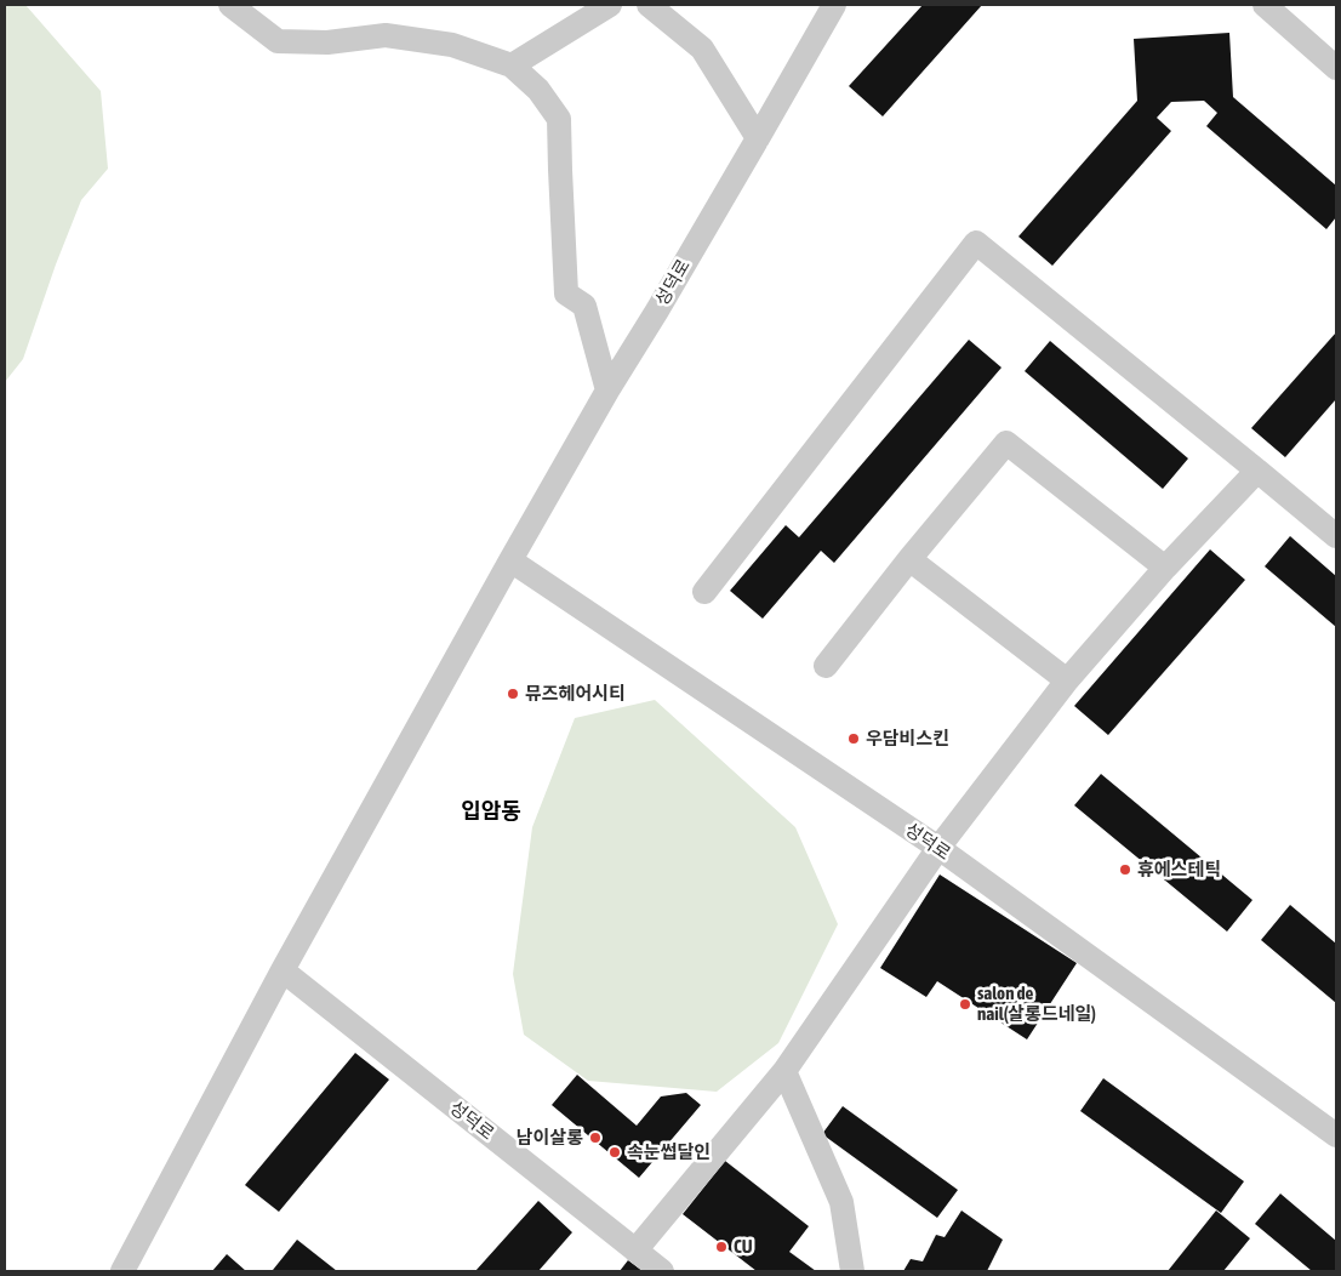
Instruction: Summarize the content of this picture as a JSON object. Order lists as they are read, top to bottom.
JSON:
{
  "streets": {
    "street": ["성덕로"]
  },
  "districts": ["입암동"],
  "places": [
    "뮤즈헤어시티",
    "우담비스킨",
    "휴에스테틱",
    "salon de nail(살롱드네일)",
    "남이살롱",
    "속눈썹달인",
    "CU"
  ]
}
